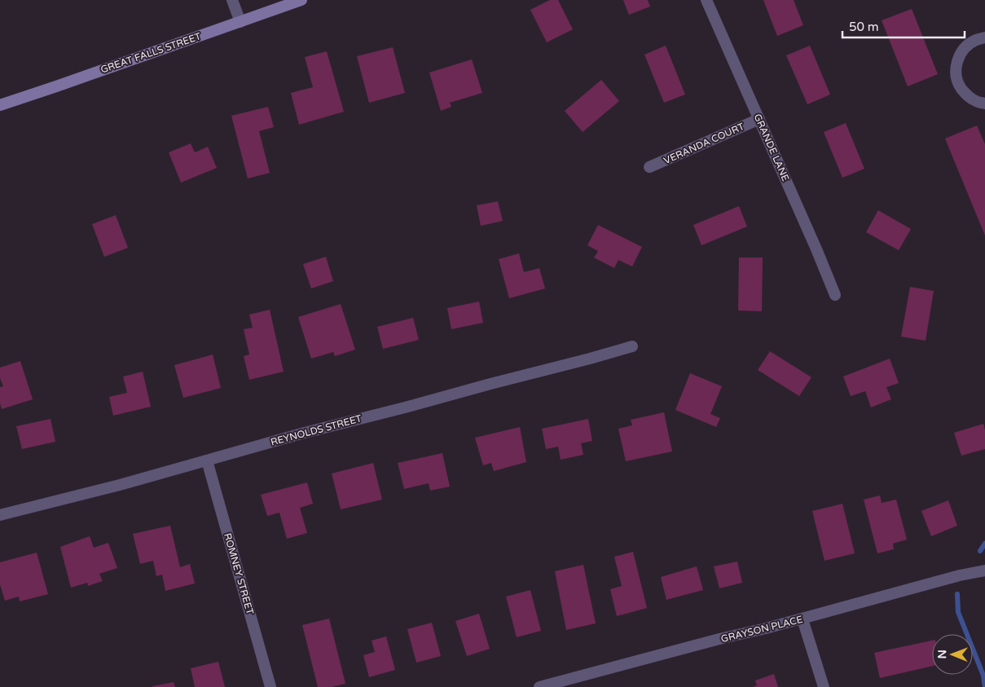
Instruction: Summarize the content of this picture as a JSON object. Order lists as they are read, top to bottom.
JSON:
{
  "streets": {
    "main road": ["GREAT FALLS STREET"],
    "street": [
      "VERANDA COURT",
      "GRANDE LANE",
      "REYNOLDS STREET",
      "ROMNEY STREET",
      "GRAYSON PLACE"
    ]
  },
  "crossings": [
    ["VERANDA COURT", "GRANDE LANE"],
    ["REYNOLDS STREET", "ROMNEY STREET"]
  ],
  "scale_bar": "50 m",
  "north": "left"
}
